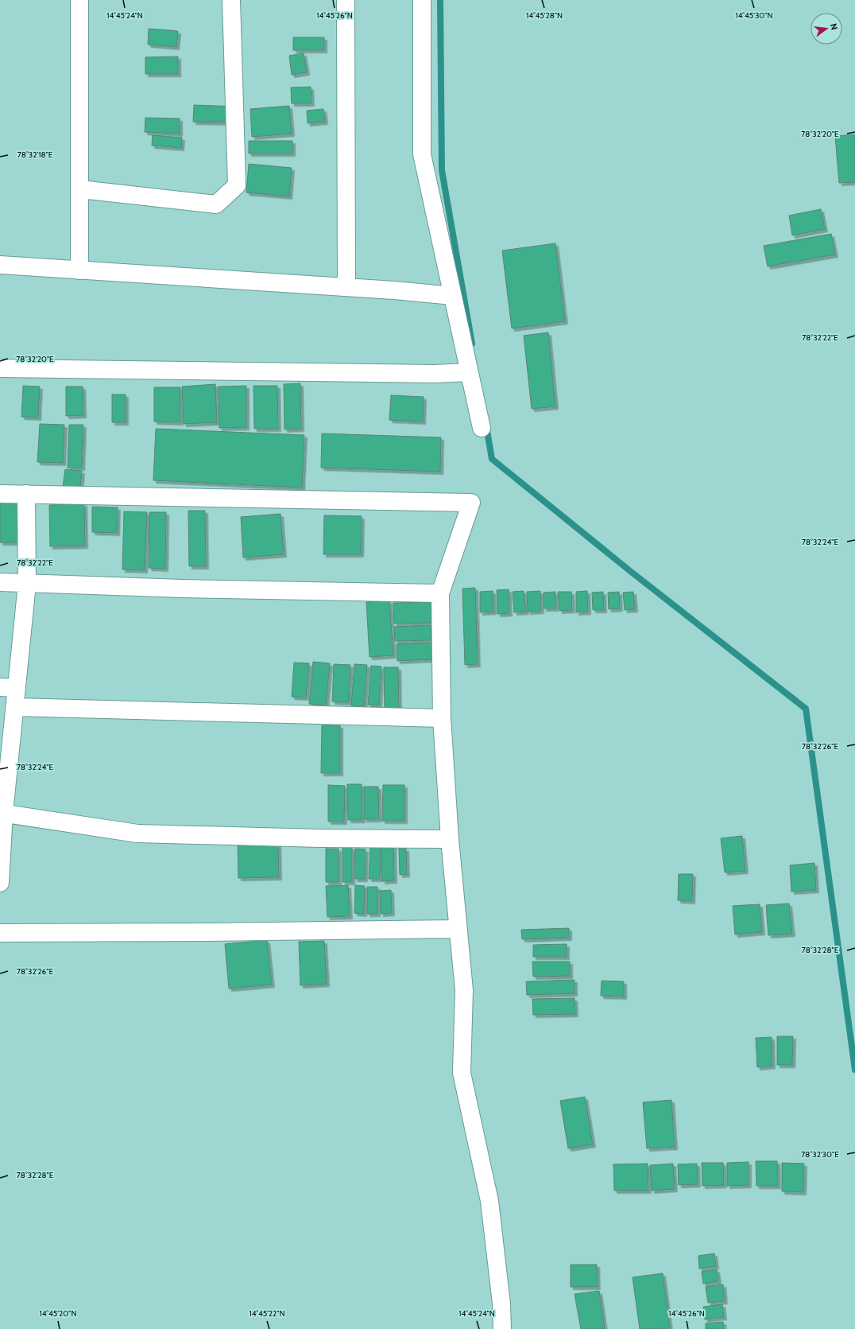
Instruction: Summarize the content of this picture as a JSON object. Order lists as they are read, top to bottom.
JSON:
{
  "north": "right",
  "coordinates": [
    "14°45'24\"N",
    "14°45'26\"N",
    "14°45'28\"N",
    "14°45'30\"N",
    "78°32'20\"E",
    "78°32'18\"E",
    "78°32'22\"E",
    "78°32'24\"E",
    "78°32'26\"E",
    "78°32'28\"E",
    "78°32'30\"E",
    "14°45'20\"N",
    "14°45'22\"N"
  ]
}
